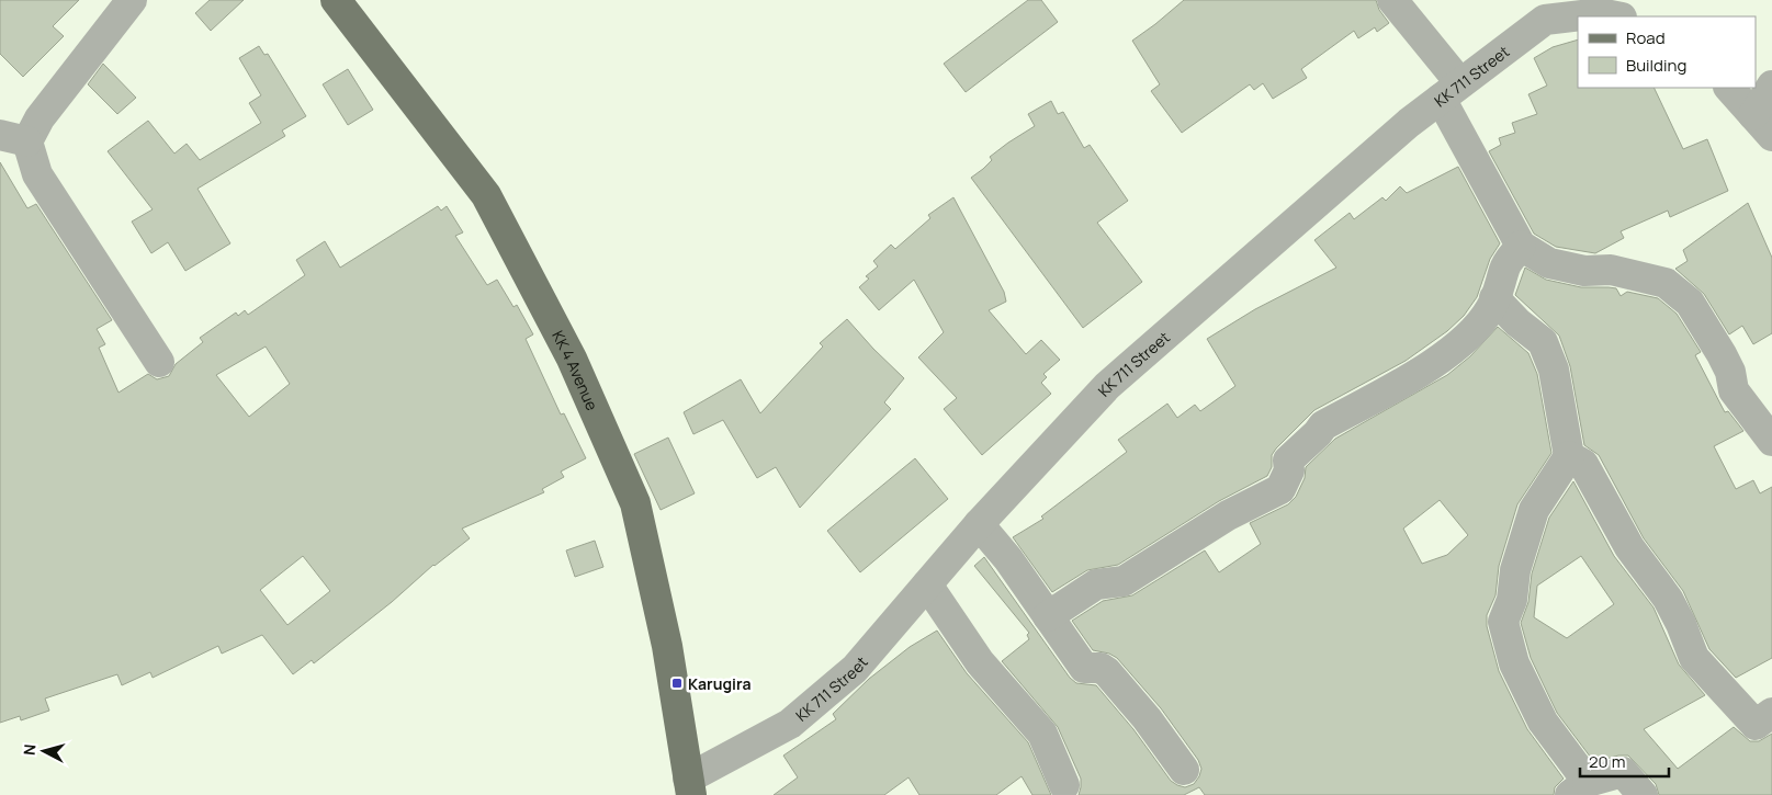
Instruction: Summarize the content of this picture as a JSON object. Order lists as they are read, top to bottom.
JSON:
{
  "streets": {
    "main road": ["KK 4 Avenue"],
    "street": ["KK 711 Street"]
  },
  "crossings": [
    ["KK 711 Street", "KK 4 Avenue"]
  ],
  "places": {
    "transit": ["Karugira"]
  },
  "legend": ["Road", "Building"],
  "scale_bar": "20 m",
  "north": "left"
}
